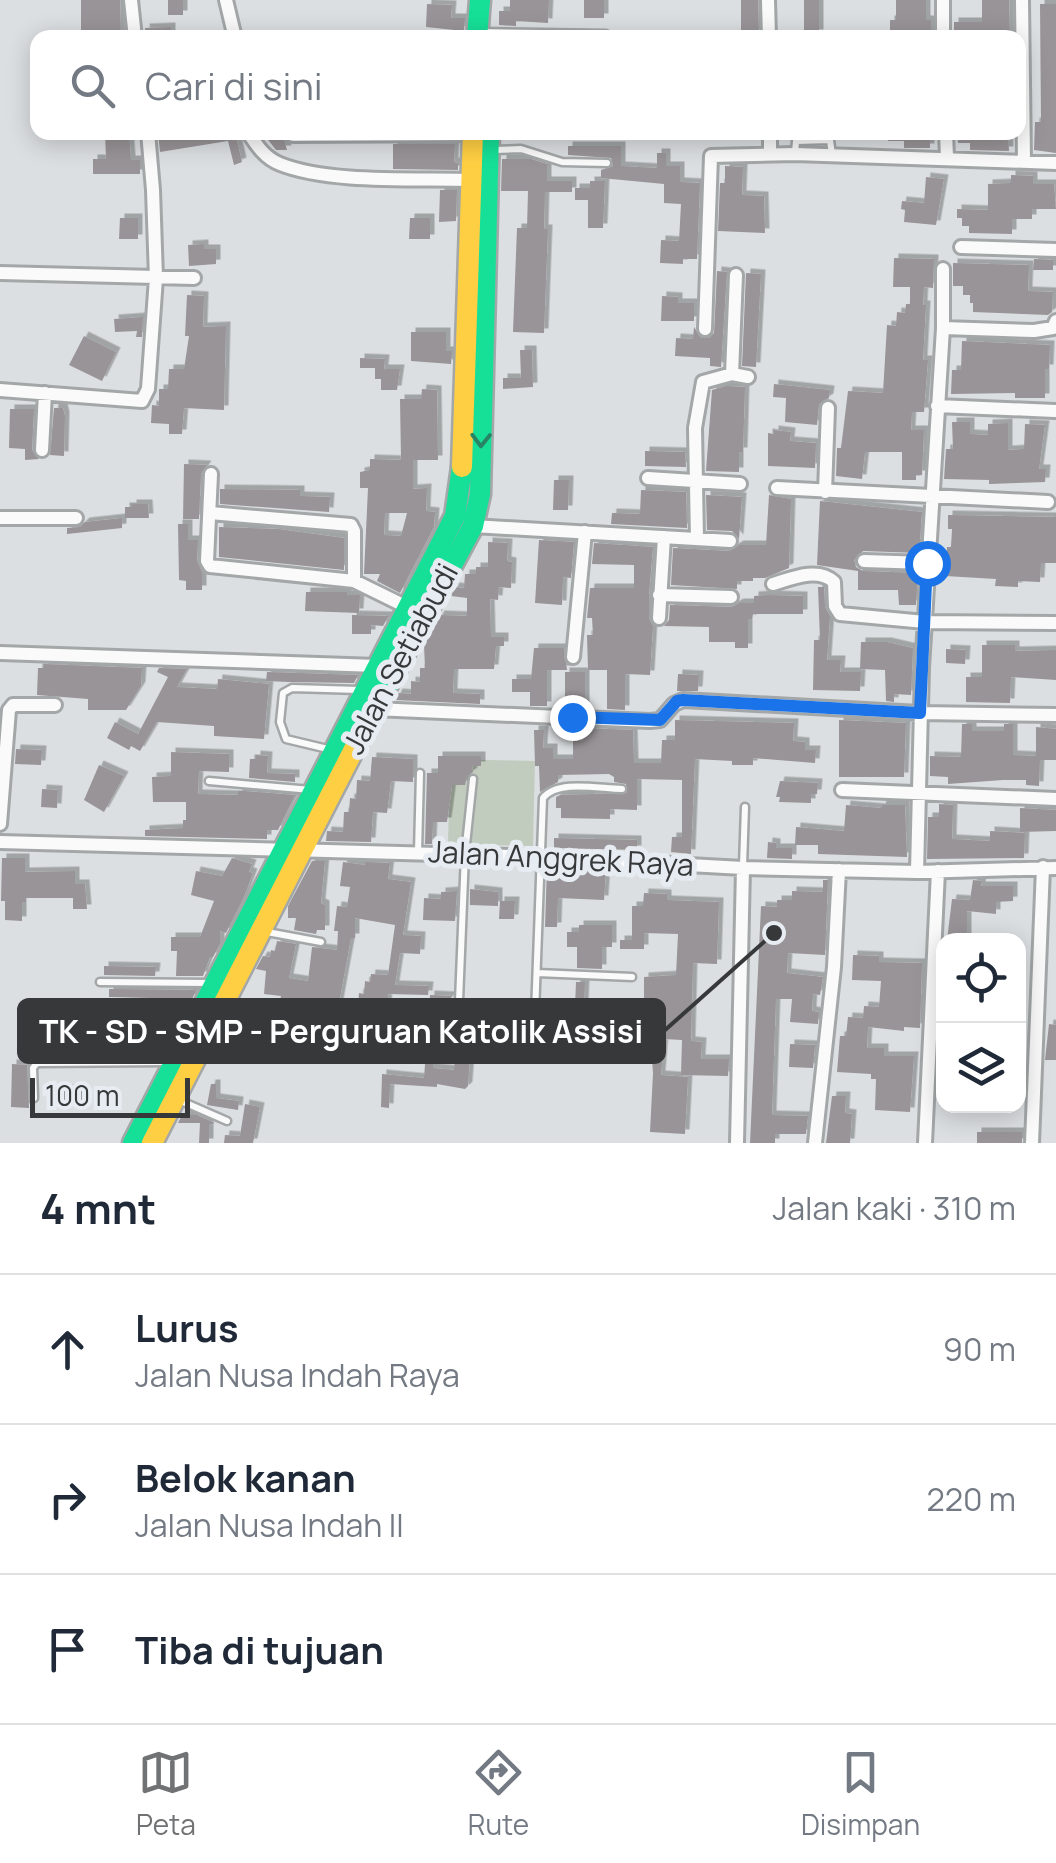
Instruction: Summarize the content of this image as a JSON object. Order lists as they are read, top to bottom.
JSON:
{
  "streets": {
    "main road": ["Jalan Setiabudi"],
    "street": ["Jalan Anggrek Raya"]
  },
  "crossings": [
    ["Jalan Setiabudi", "Jalan Anggrek Raya"]
  ],
  "places": ["TK - SD - SMP - Perguruan Katolik Assisi"],
  "scale_bar": "100 m",
  "page": {
    "search": "Cari di sini",
    "scale": "100 m",
    "heading": ["4 mnt", "Jalan kaki · 310 m"],
    "list": [
      ["Lurus", "Jalan Nusa Indah Raya", "90 m"],
      ["Belok kanan", "Jalan Nusa Indah II", "220 m"],
      "Tiba di tujuan"
    ],
    "nav": ["Peta", "Rute", "Disimpan"]
  }
}
